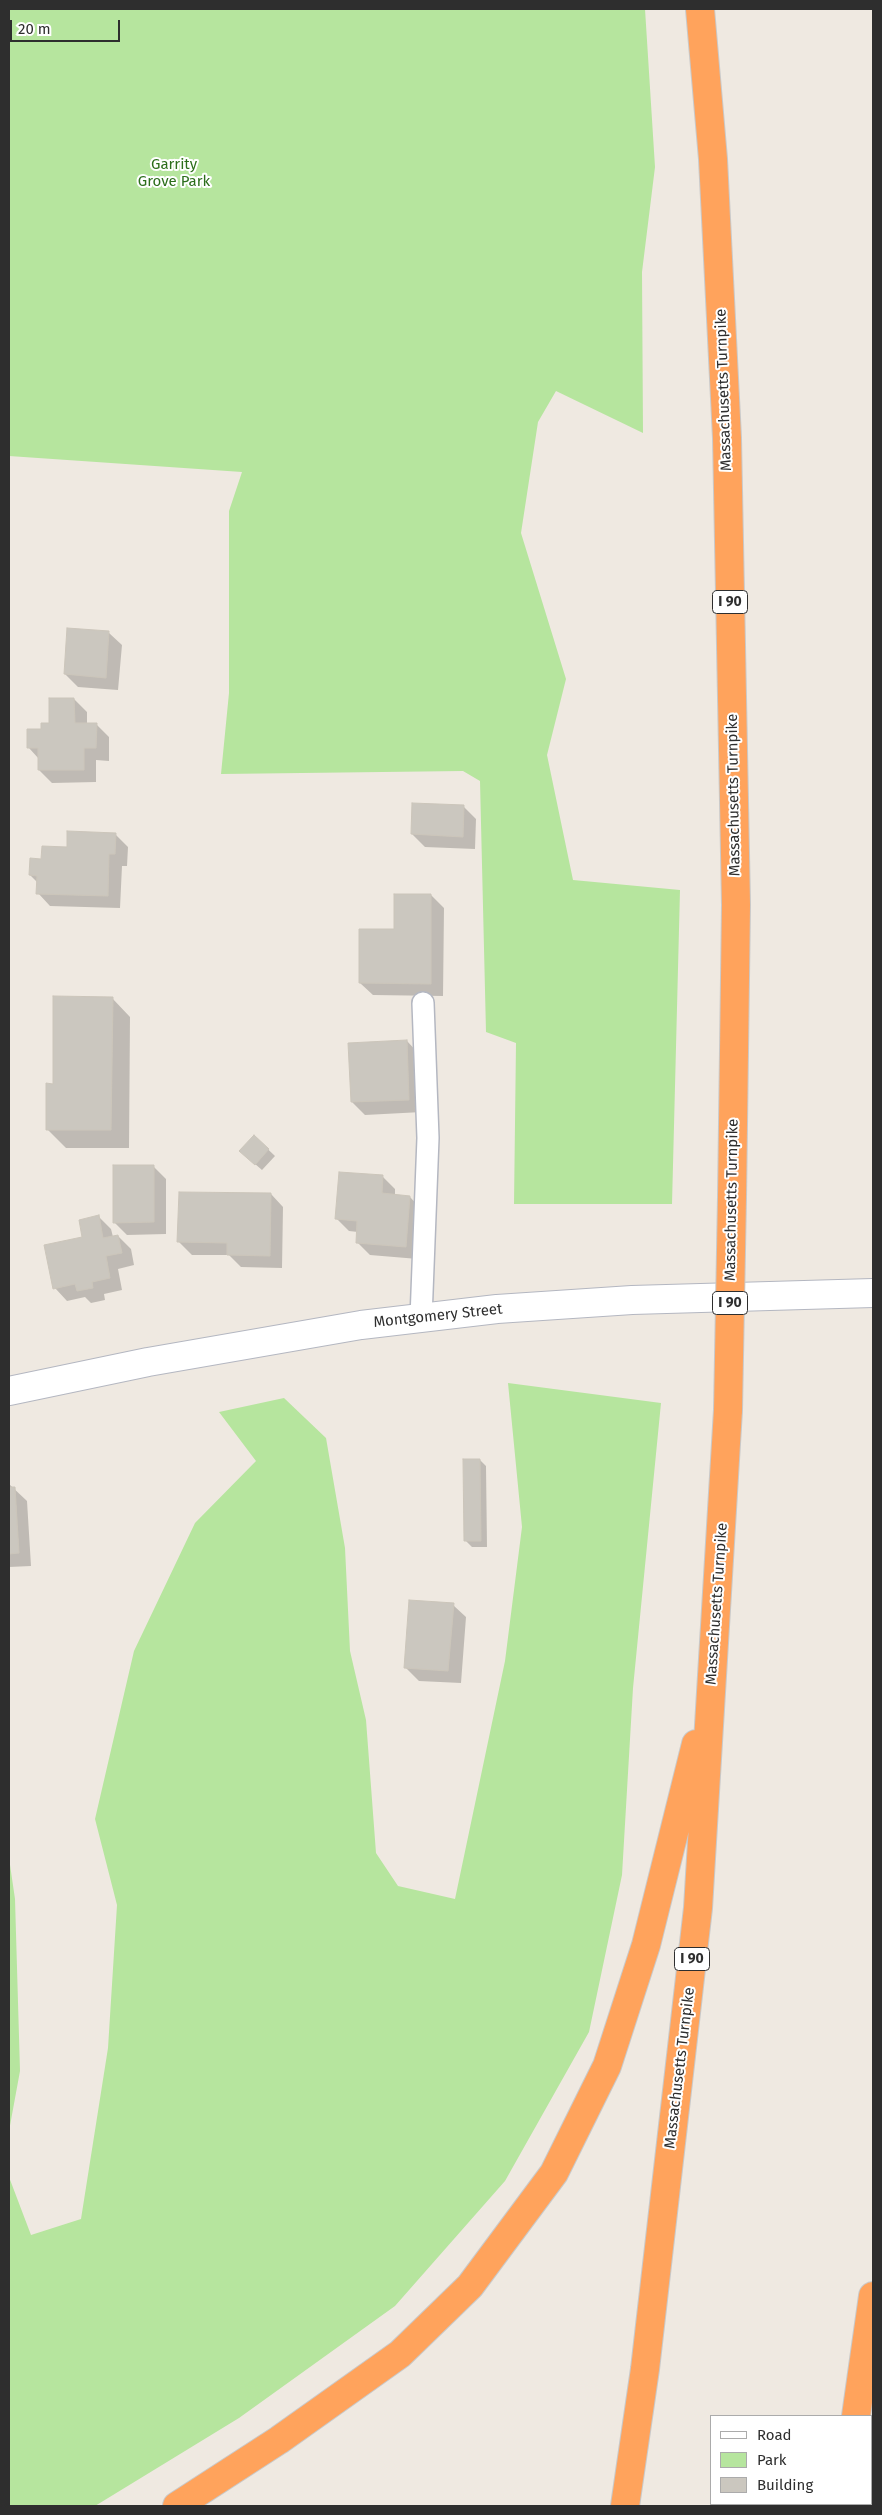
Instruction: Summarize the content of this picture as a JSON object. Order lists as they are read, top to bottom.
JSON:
{
  "streets": {
    "highway": ["Massachusetts Turnpike", "I 90"],
    "main road": ["Montgomery Street"]
  },
  "parks": ["Garrity Grove Park"],
  "legend": ["Road", "Park", "Building"],
  "scale_bar": "20 m"
}
